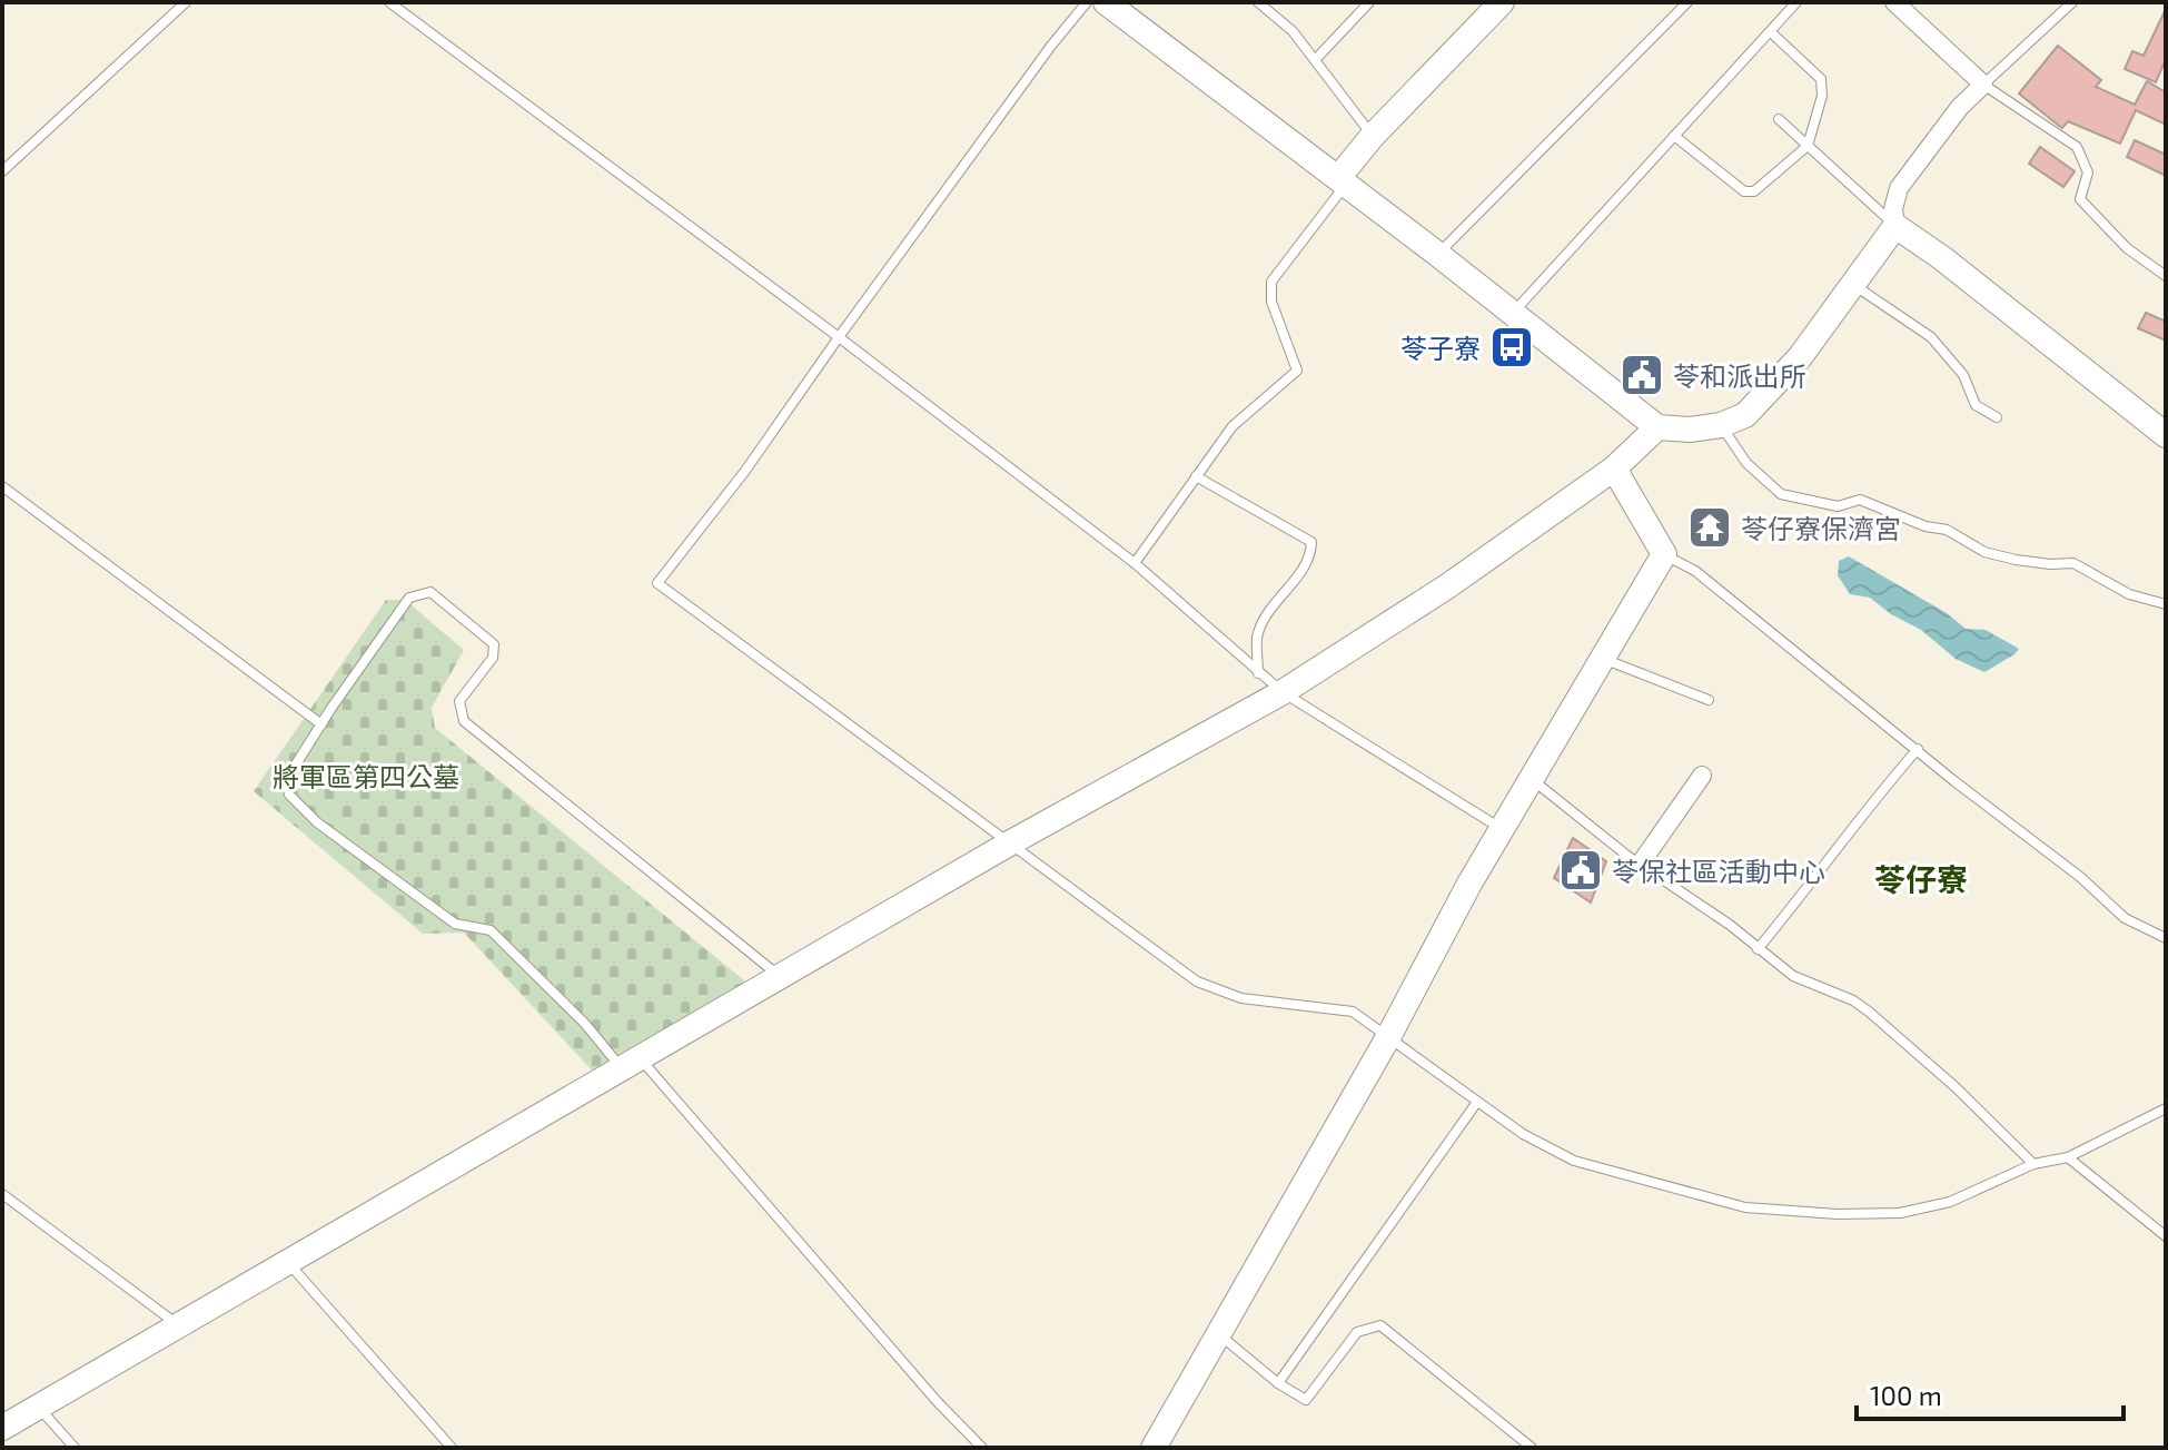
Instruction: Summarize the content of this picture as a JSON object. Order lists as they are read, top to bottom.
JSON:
{
  "districts": ["苓仔寮"],
  "parks": ["將軍區第四公墓"],
  "places": {
    "bus stop": ["苓子寮"],
    "public building": ["苓和派出所", "苓保社區活動中心"],
    "temple": ["苓仔寮保濟宮"]
  },
  "scale_bar": "100 m"
}
